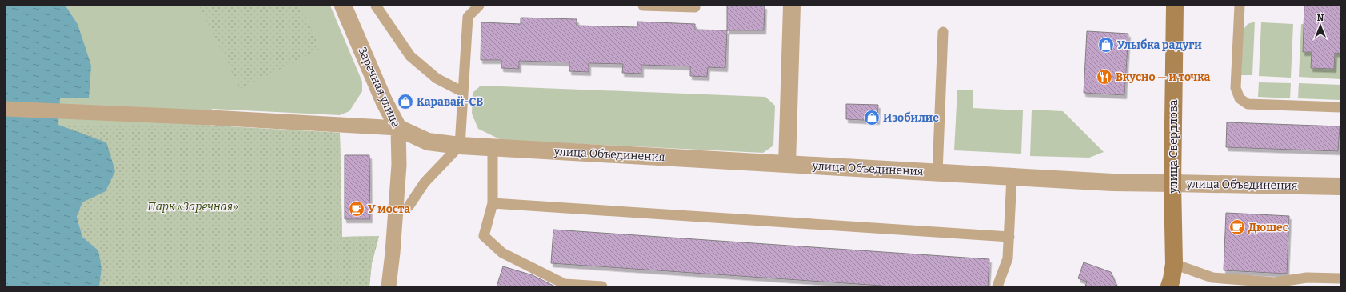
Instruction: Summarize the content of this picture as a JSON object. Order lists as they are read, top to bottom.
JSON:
{
  "streets": {
    "main road": ["улица Свердлова"],
    "street": ["Заречная улица", "улица Объединения"]
  },
  "crossings": [
    ["Заречная улица", "улица Объединения"],
    ["улица Свердлова", "улица Объединения"]
  ],
  "parks": ["Парк «Заречная»"],
  "places": {
    "shop": ["Улыбка радуги", "Каравай-СВ", "Изобилие"],
    "restaurant": ["Вкусно — и точка"],
    "cafe": ["У моста", "Дюшес"]
  },
  "north": "top"
}
